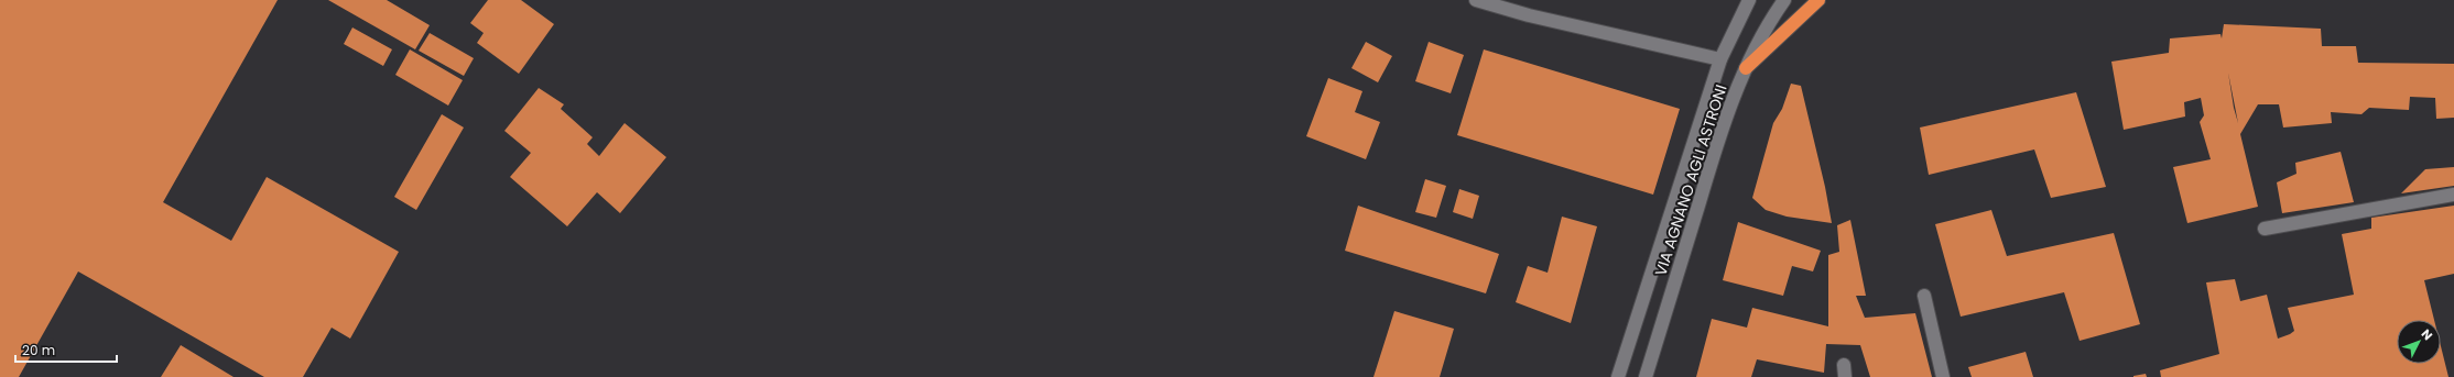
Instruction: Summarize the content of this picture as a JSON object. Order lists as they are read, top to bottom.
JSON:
{
  "streets": {
    "main road": ["VIA AGNANO AGLI ASTRONI"]
  },
  "scale_bar": "20 m",
  "north": "top right"
}
